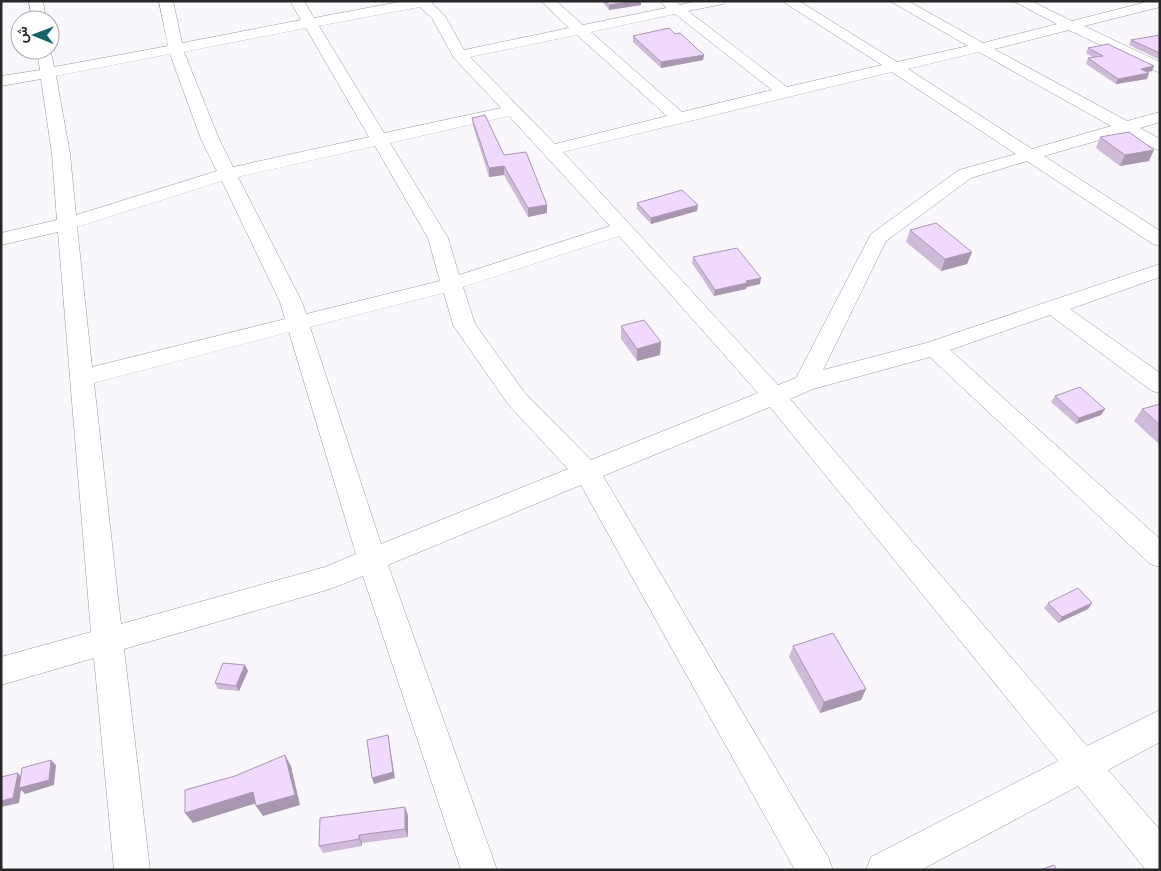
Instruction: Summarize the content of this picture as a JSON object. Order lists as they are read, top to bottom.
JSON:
{
  "north": "left"
}
